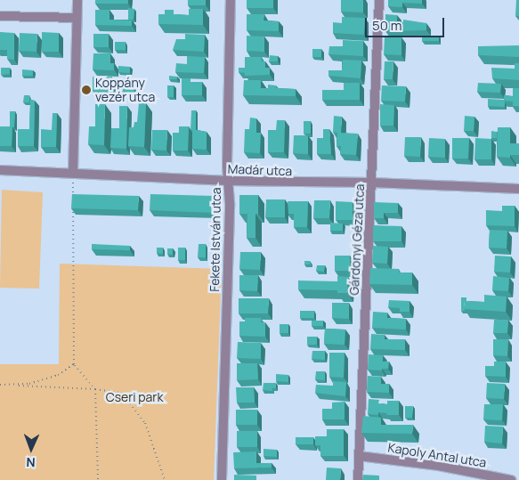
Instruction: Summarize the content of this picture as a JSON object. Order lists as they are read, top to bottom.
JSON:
{
  "streets": {
    "street": [
      "Madár utca",
      "Fekete István utca",
      "Gárdonyi Géza utca",
      "Kapoly Antal utca"
    ]
  },
  "crossings": [
    ["Madár utca", "Fekete István utca"],
    ["Madár utca", "Gárdonyi Géza utca"],
    ["Gárdonyi Géza utca", "Kapoly Antal utca"]
  ],
  "parks": ["Cseri park"],
  "places": ["Koppány vezér utca"],
  "scale_bar": "50 m",
  "north": "bottom"
}
